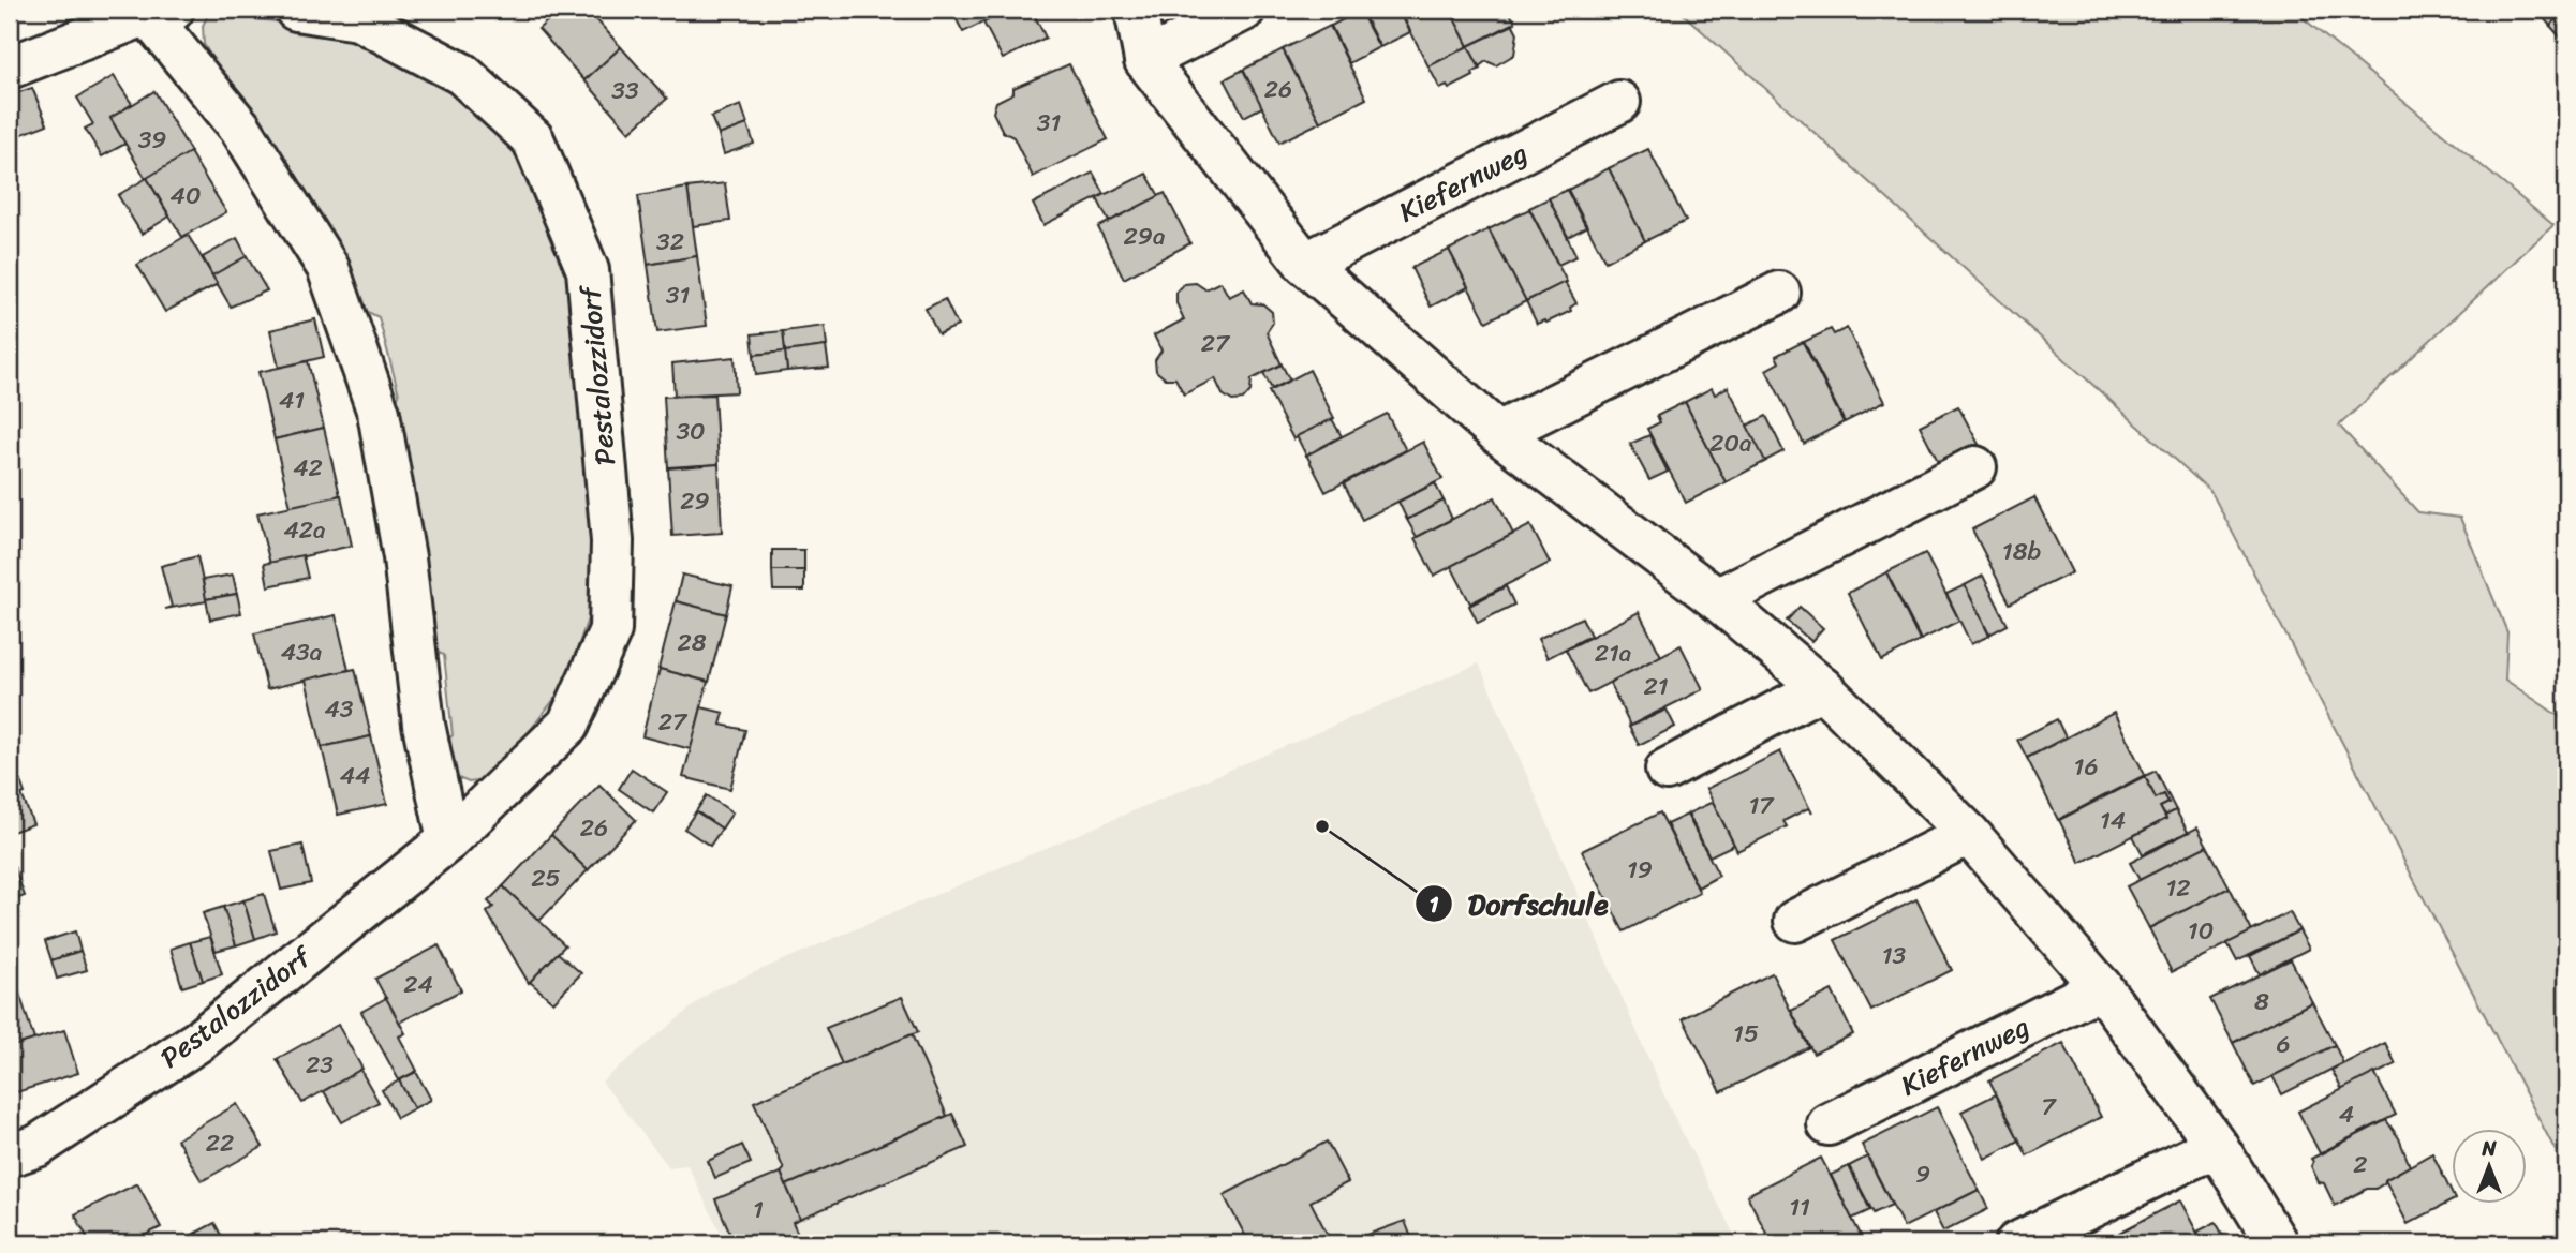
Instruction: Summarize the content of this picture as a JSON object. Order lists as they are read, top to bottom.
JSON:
{
  "streets": {
    "street": ["Kiefernweg", "Pestalozzidorf"]
  },
  "places": ["Dorfschule"],
  "house_numbers": [
    "26",
    "33",
    "31",
    "39",
    "40",
    "29a",
    "32",
    "31",
    "27",
    "41",
    "30",
    "20a",
    "42",
    "29",
    "42a",
    "18b",
    "28",
    "43a",
    "21a",
    "21",
    "43",
    "27",
    "16",
    "44",
    "17",
    "14",
    "26",
    "19",
    "25",
    "12",
    "10",
    "13",
    "24",
    "8",
    "15",
    "6",
    "23",
    "7",
    "4",
    "22",
    "2",
    "9",
    "11",
    "1"
  ],
  "north": "top"
}
